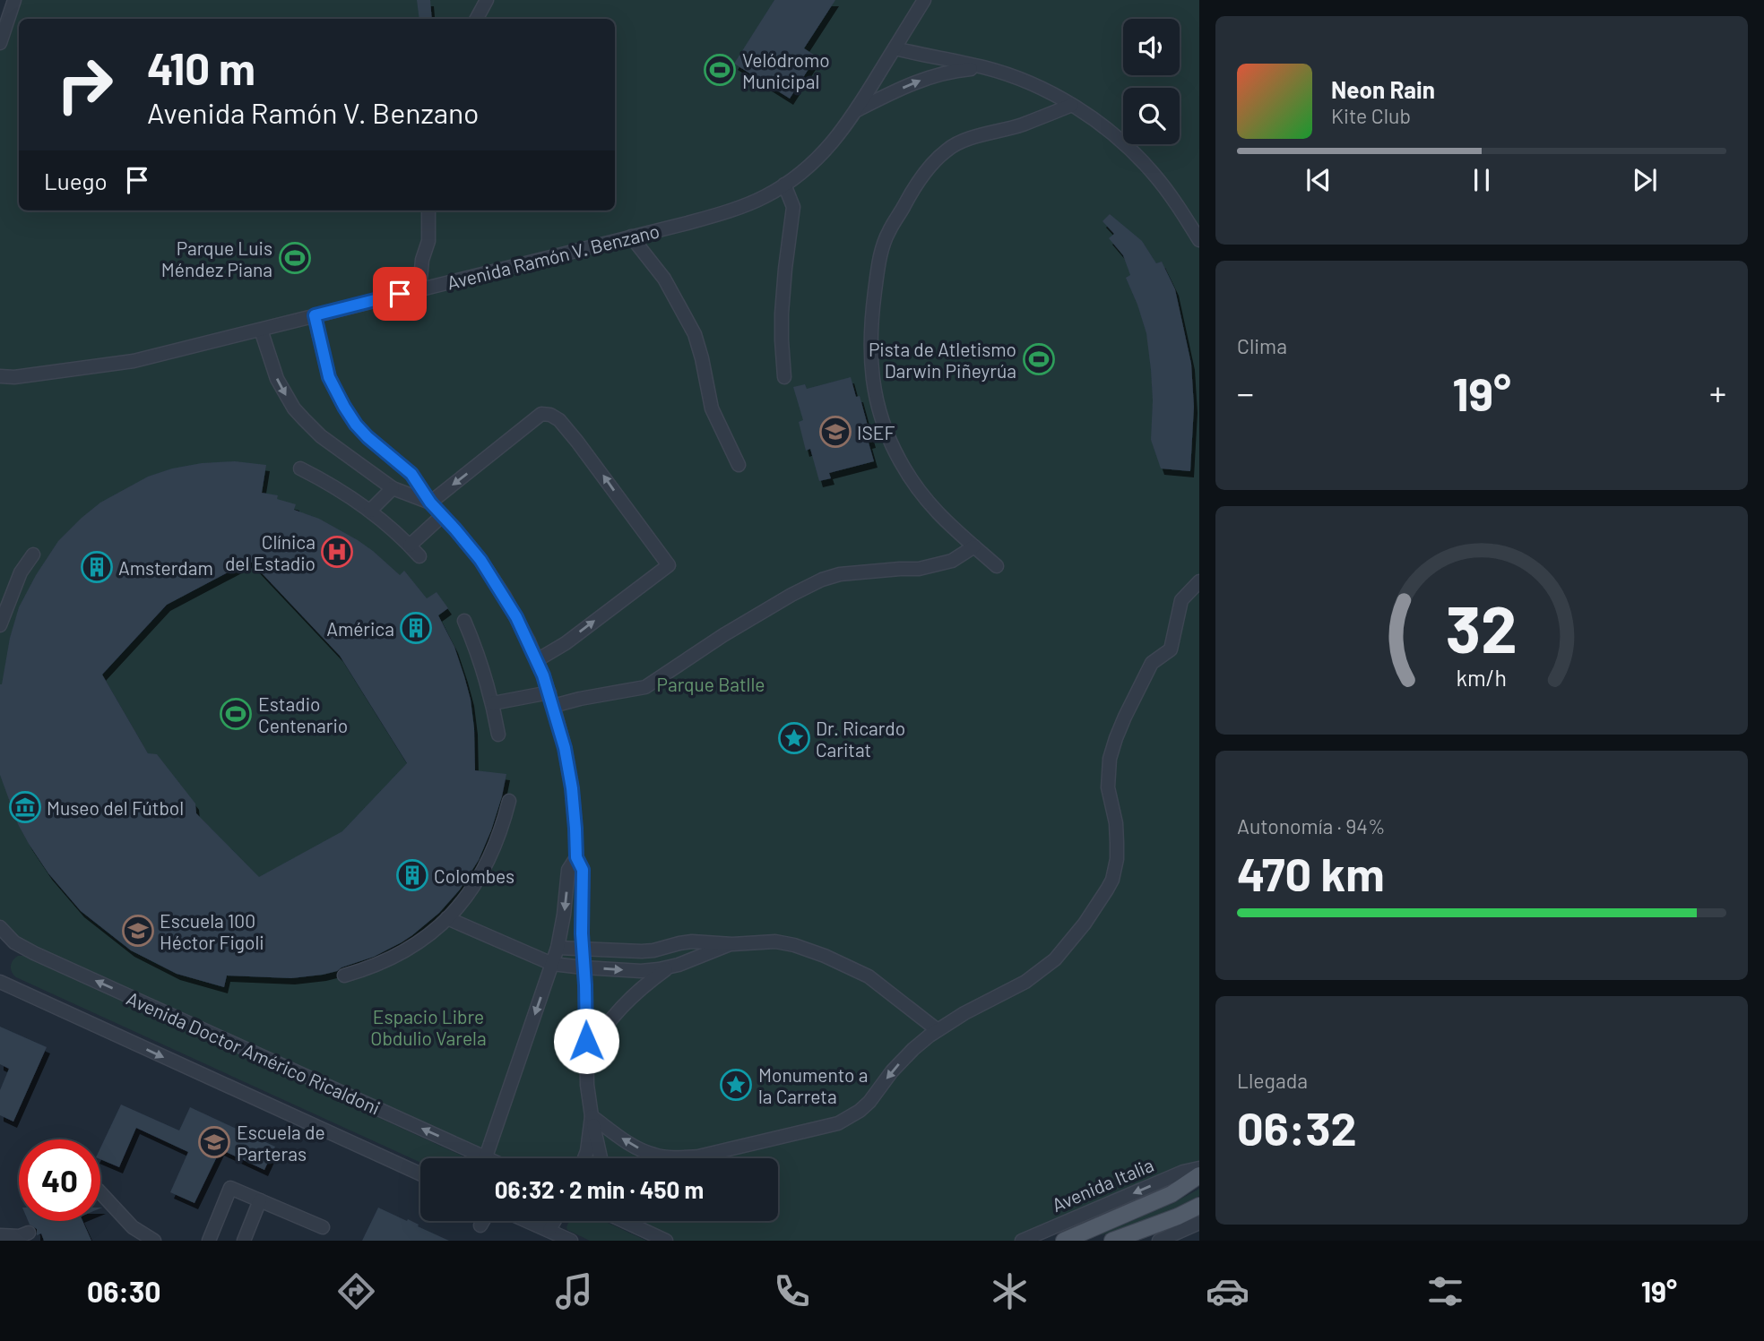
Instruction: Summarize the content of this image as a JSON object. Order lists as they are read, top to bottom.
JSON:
{
  "streets": {
    "main road": ["Avenida Italia"],
    "street": ["Avenida Ramón V. Benzano", "Avenida Doctor Américo Ricaldoni"]
  },
  "one_way": ["Avenida Italia"],
  "parks": ["Parque Batlle", "Espacio Libre Obdulio Varela"],
  "places": {
    "sports": [
      "Velódromo Municipal",
      "Parque Luis Méndez Piana",
      "Pista de Atletismo Darwin Piñeyrúa",
      "Estadio Centenario"
    ],
    "school or university": ["ISEF", "Escuela 100 Héctor Figoli", "Escuela de Parteras"],
    "hospital": ["Clínica del Estadio"],
    "building": ["Amsterdam", "América", "Colombes"],
    "place": ["Dr. Ricardo Caritat", "Monumento a la Carreta"],
    "museum": ["Museo del Fútbol"]
  },
  "page": {
    "turn": ["410 m", "Avenida Ramón V. Benzano"],
    "song": ["Neon Rain", "Kite Club"],
    "then": "Luego",
    "tile": [
      "Clima",
      ["Autonomía · 94%", "470 km"],
      ["Llegada", "06:32"]
    ],
    "heat": ["−", "19°", "+"],
    "limit": "40",
    "trip": "06:32 · 2 min · 450 m",
    "tabs": ["06:30", "19°"],
    "gauge": ["32", "km/h"]
  }
}
